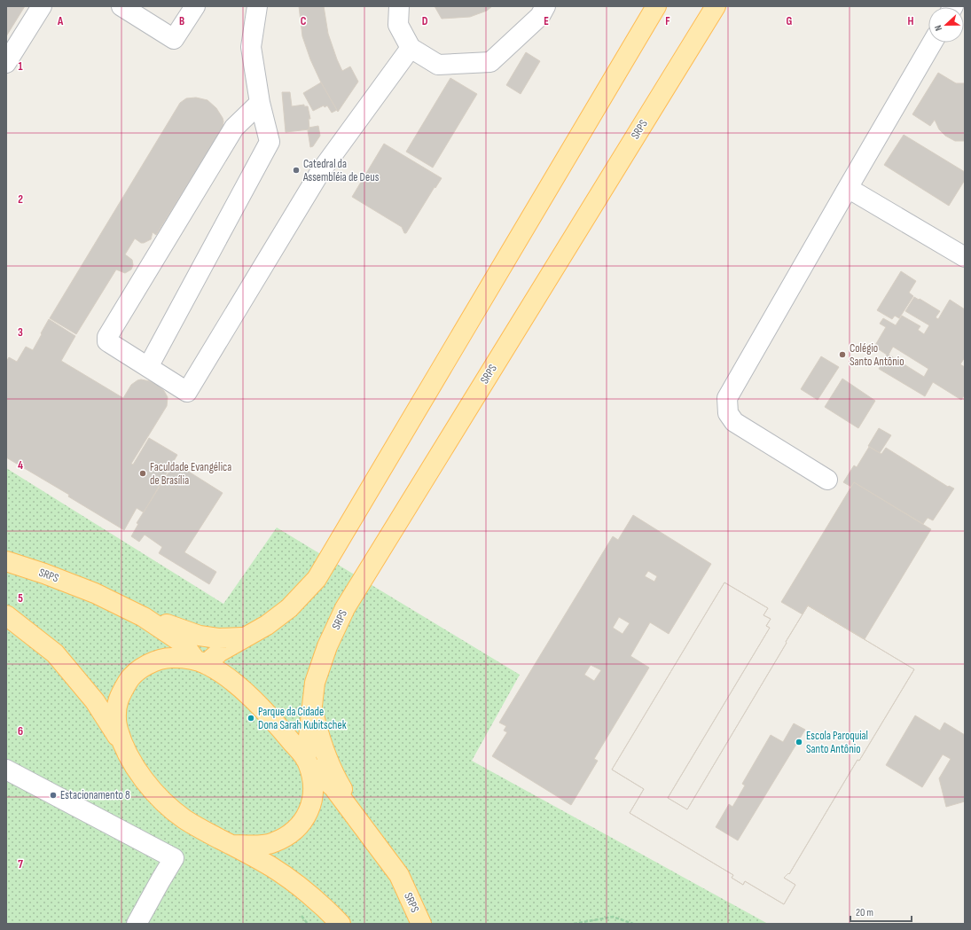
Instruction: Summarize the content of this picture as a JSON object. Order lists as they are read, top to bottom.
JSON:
{
  "streets": {
    "main road": ["SRPS"]
  },
  "places": [
    "Catedral da Assembléia de Deus",
    "Colégio Santo Antônio",
    "Faculdade Evangélica de Brasília",
    "Parque da Cidade Dona Sarah Kubitschek",
    "Escola Paroquial Santo Antônio",
    "Estacionamento 8"
  ],
  "scale_bar": "20 m",
  "north": "left",
  "grid": {
    "columns": [
      "A",
      "B",
      "C",
      "D",
      "E",
      "F",
      "G",
      "H"
    ],
    "rows": [
      "1",
      "2",
      "3",
      "4",
      "5",
      "6",
      "7"
    ]
  }
}
